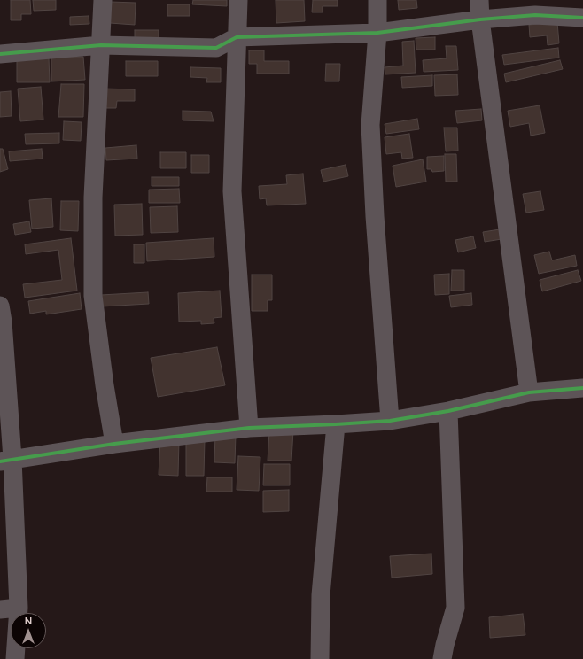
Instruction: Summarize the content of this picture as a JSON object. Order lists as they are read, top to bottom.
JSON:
{
  "north": "top"
}
